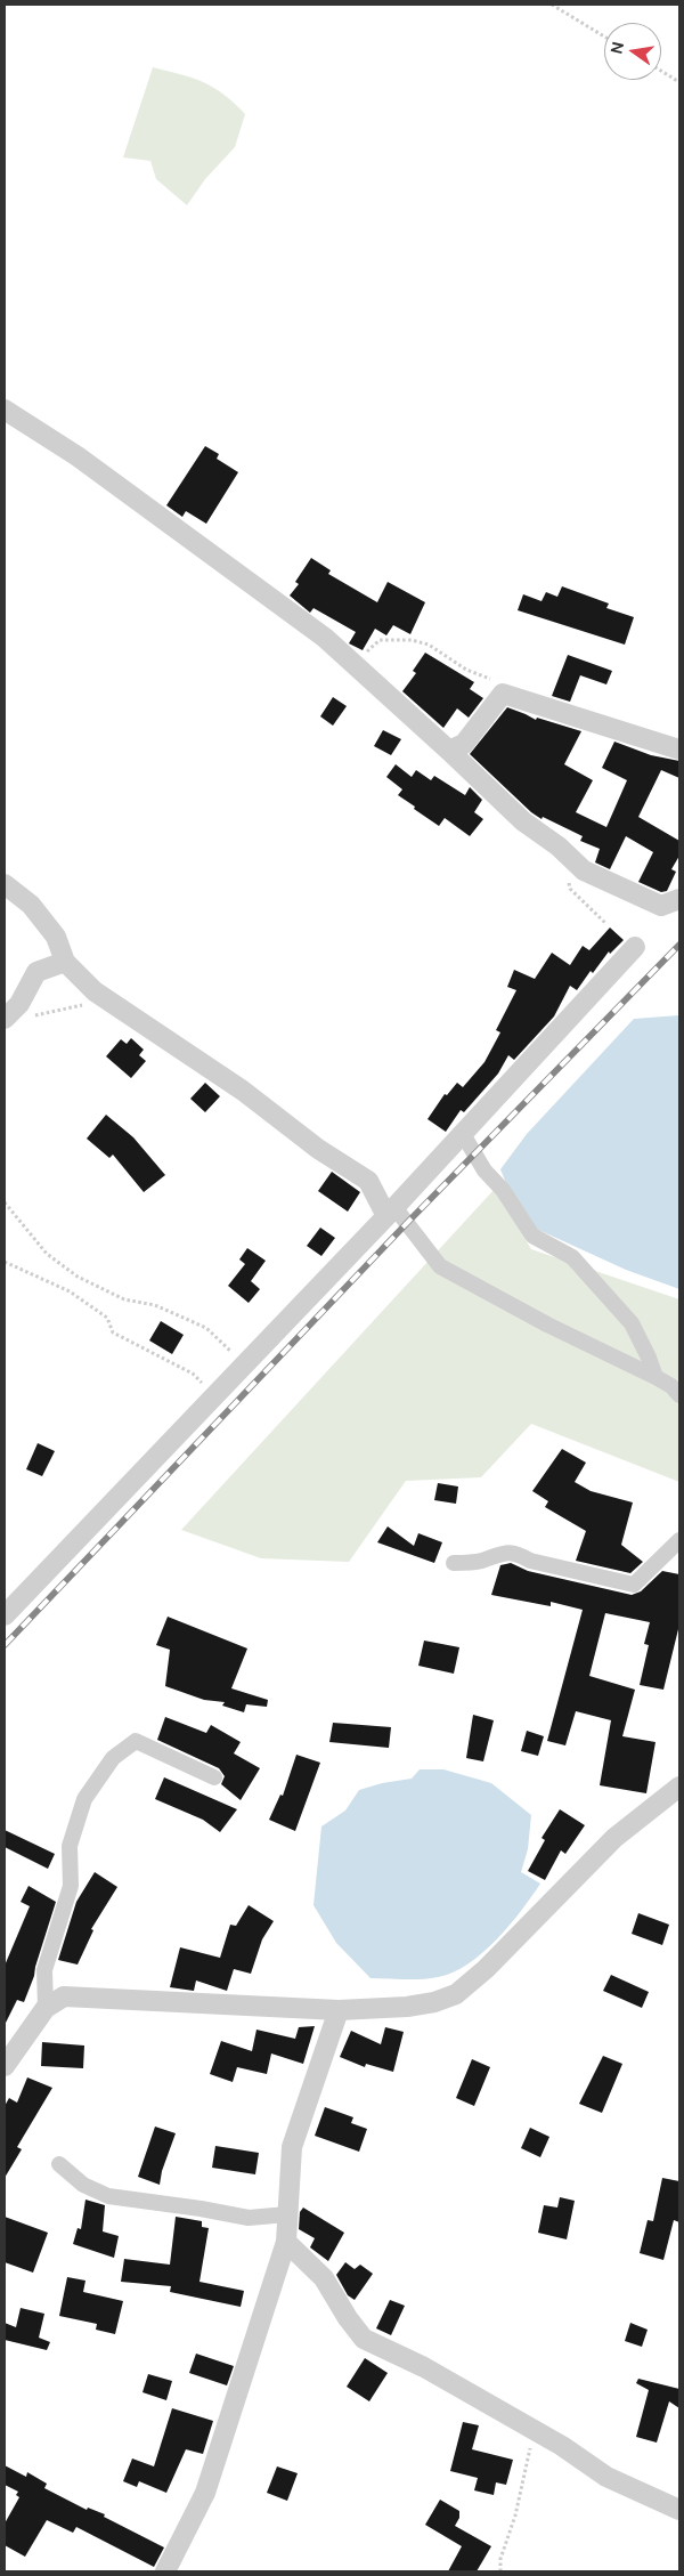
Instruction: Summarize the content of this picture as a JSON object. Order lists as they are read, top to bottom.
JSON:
{
  "north": "left"
}
